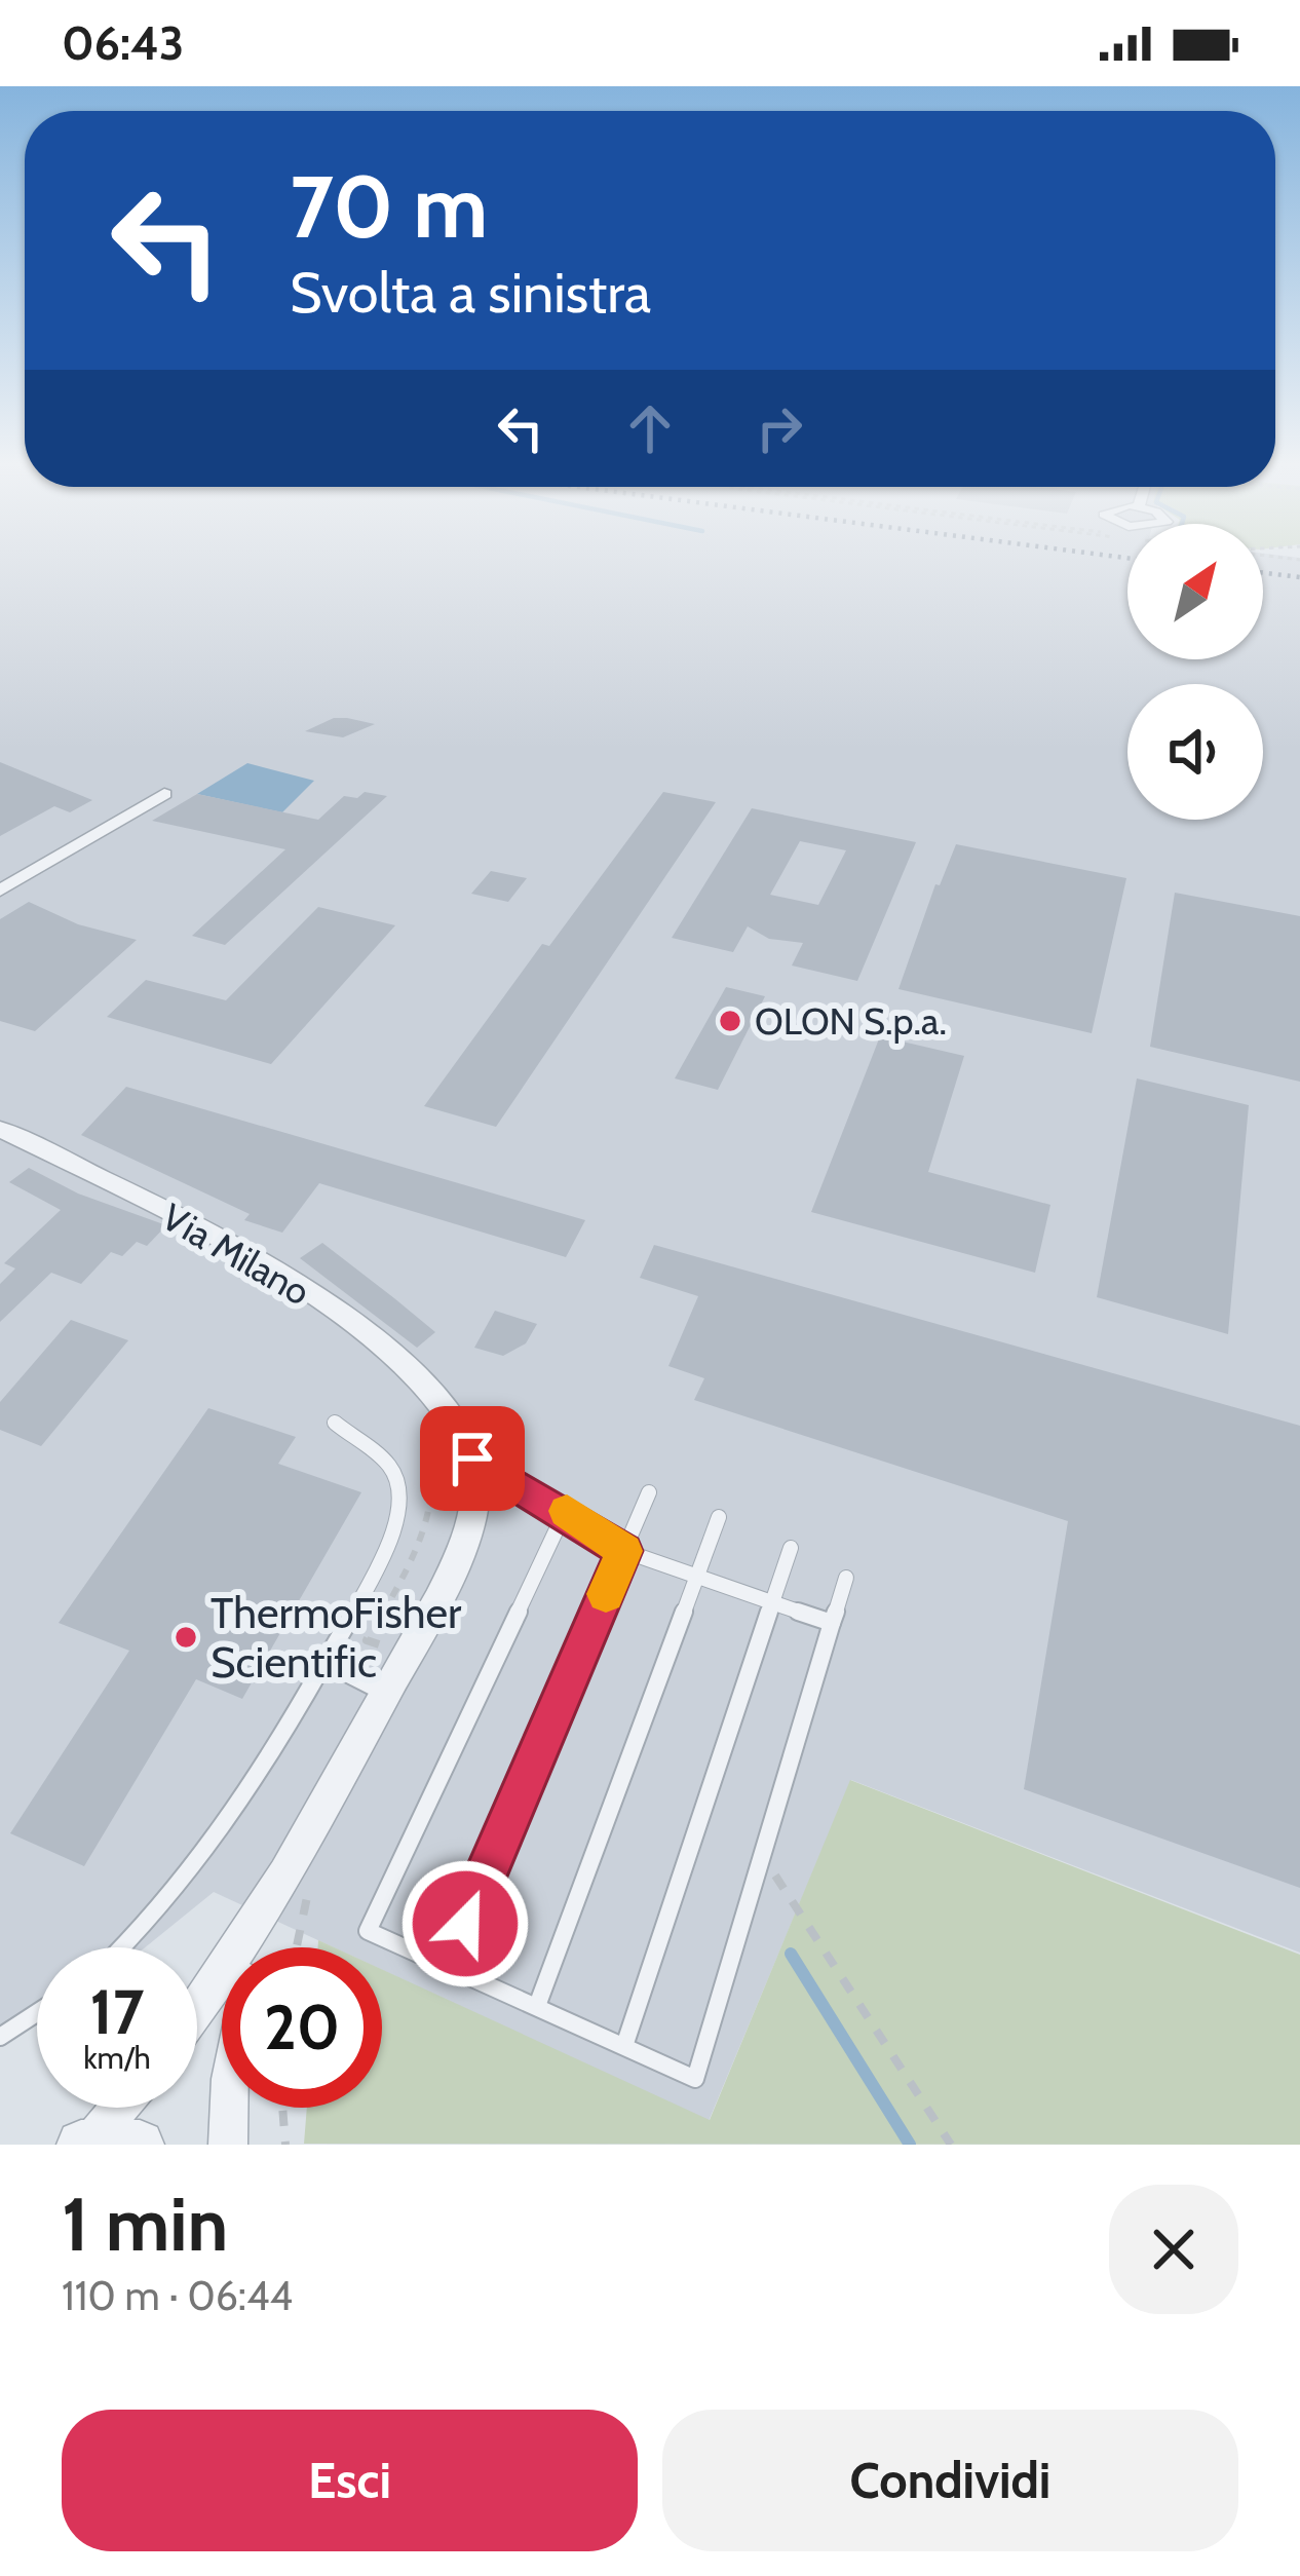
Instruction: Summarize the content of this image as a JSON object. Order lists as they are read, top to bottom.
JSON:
{
  "streets": {
    "street": ["Via Milano"]
  },
  "places": ["OLON S.p.a.", "ThermoFisher Scientific"],
  "north": "top right",
  "page": {
    "status": "06:43",
    "turn": ["70 m", "Svolta a sinistra"],
    "speed": "17 km/h",
    "limit": "20",
    "heading": ["1 min", "110 m · 06:44"],
    "buttons": ["Esci", "Condividi"]
  }
}
